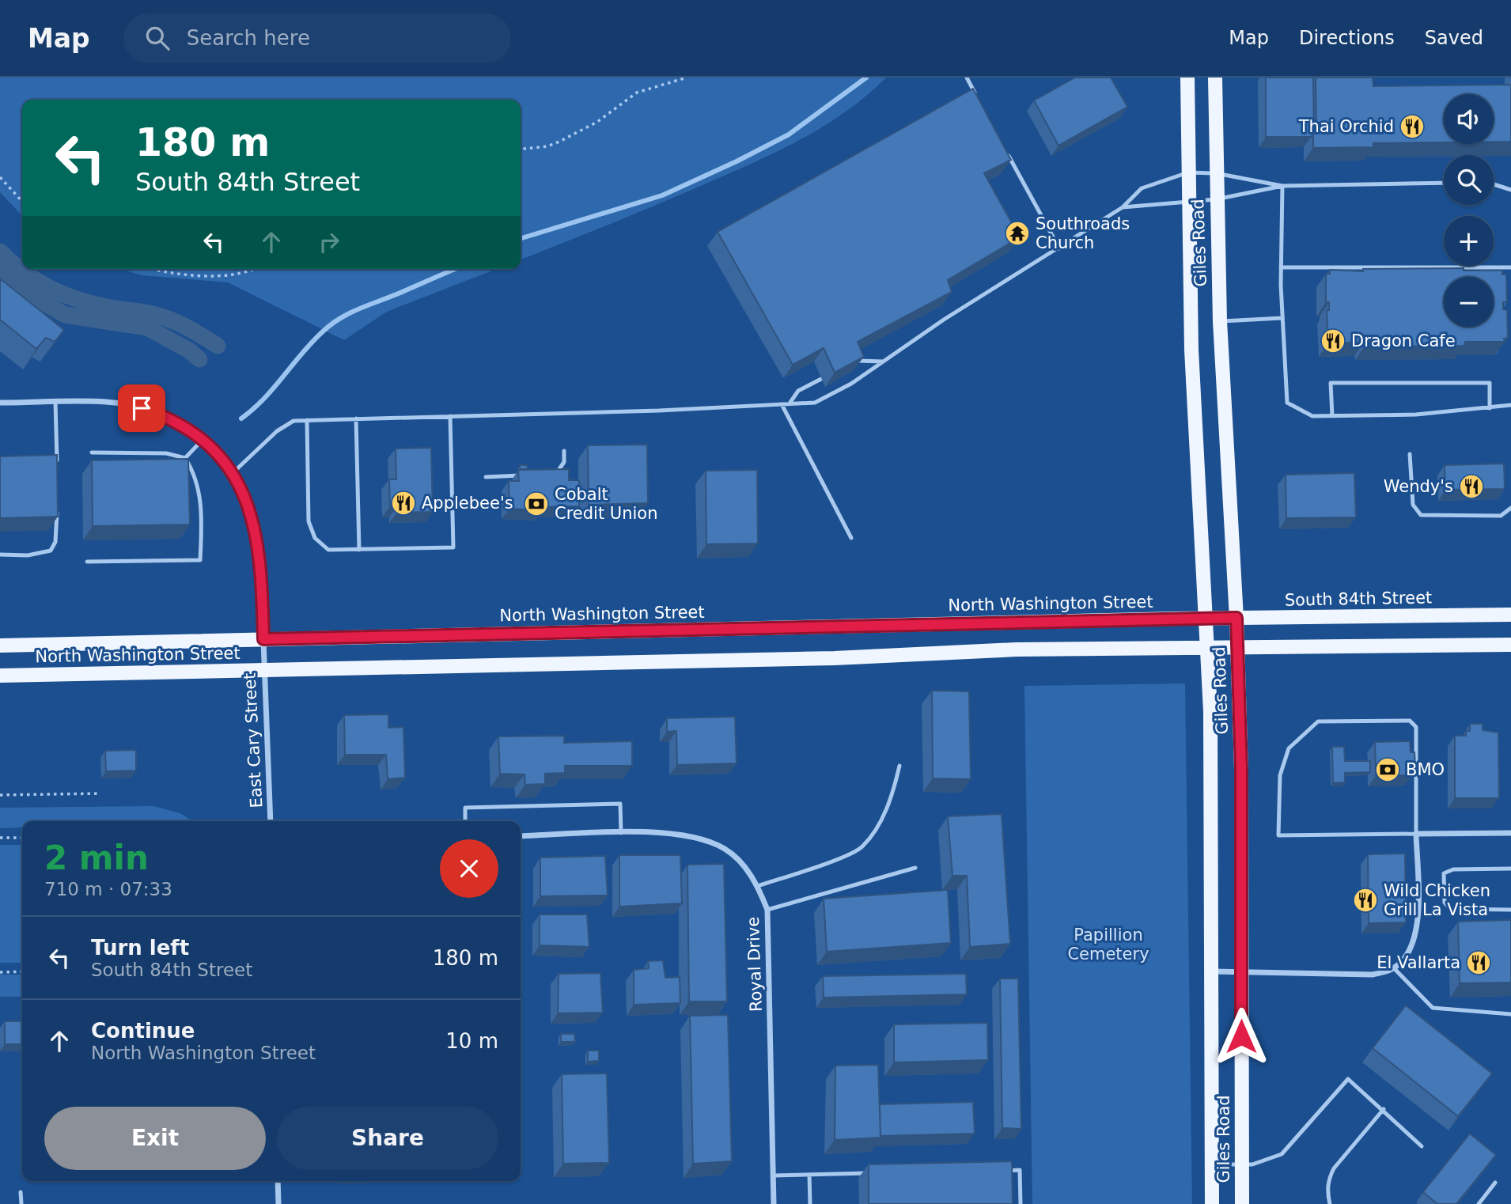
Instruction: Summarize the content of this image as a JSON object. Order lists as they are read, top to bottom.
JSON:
{
  "streets": {
    "main road": ["Giles Road", "South 84th Street", "North Washington Street"],
    "street": ["East Cary Street", "Royal Drive"]
  },
  "crossings": [
    ["Giles Road", "South 84th Street"],
    ["Giles Road", "North Washington Street"],
    ["South 84th Street", "North Washington Street"],
    ["North Washington Street", "East Cary Street"]
  ],
  "parks": ["Papillion Cemetery"],
  "places": {
    "restaurant": [
      "Thai Orchid",
      "Dragon Cafe",
      "Wendy's",
      "Applebee's",
      "Wild Chicken Grill La Vista",
      "El Vallarta"
    ],
    "temple": ["Southroads Church"],
    "bank": ["Cobalt Credit Union", "BMO"]
  },
  "page": {
    "header": "Map",
    "search": "Search here",
    "nav": ["Map", "Directions", "Saved"],
    "map_buttons": ["+", "−"],
    "turn": ["180 m", "South 84th Street"],
    "heading": ["2 min", "710 m · 07:33"],
    "list": [
      {
        "name": "Turn left",
        "note": "South 84th Street",
        "value": "180 m"
      },
      {
        "name": "Continue",
        "note": "North Washington Street",
        "value": "10 m"
      }
    ],
    "buttons": ["Exit", "Share"]
  }
}
